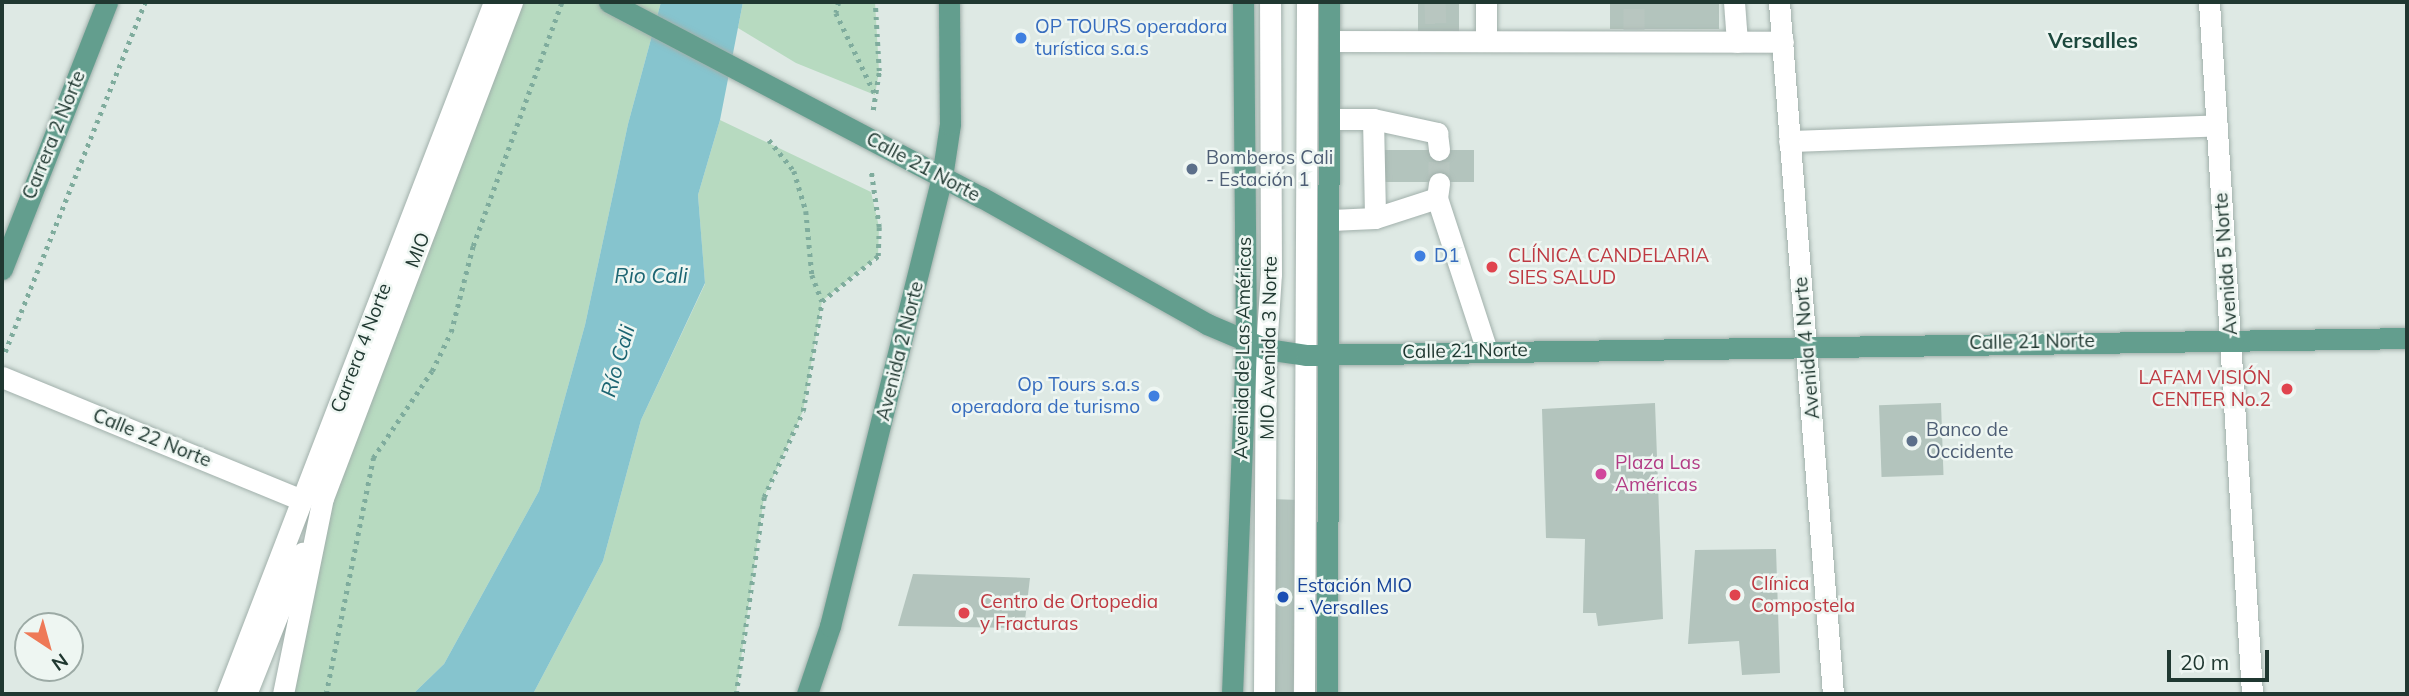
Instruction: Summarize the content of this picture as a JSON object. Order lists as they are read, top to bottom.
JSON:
{
  "streets": {
    "main road": [
      "Carrera 2 Norte",
      "Calle 21 Norte",
      "Avenida de Las Américas",
      "Avenida 2 Norte"
    ],
    "street": [
      "MIO",
      "Avenida 5 Norte",
      "Carrera 4 Norte",
      "MIO Avenida 3 Norte",
      "Avenida 4 Norte",
      "Calle 22 Norte"
    ]
  },
  "crossings": [
    ["Calle 21 Norte", "Avenida 5 Norte"],
    ["Calle 21 Norte", "Avenida de Las Américas"],
    ["Calle 21 Norte", "MIO Avenida 3 Norte"],
    ["Calle 21 Norte", "Avenida 4 Norte"],
    ["Calle 21 Norte", "Avenida 2 Norte"],
    ["Carrera 4 Norte", "Calle 22 Norte"]
  ],
  "districts": ["Versalles"],
  "water": ["Rio Cali", "Río Cali"],
  "places": [
    "OP TOURS operadora turística s.a.s",
    "Bomberos Cali - Estación 1",
    "D1",
    "CLÍNICA CANDELARIA SIES SALUD",
    "LAFAM VISIÓN CENTER No.2",
    "Op Tours s.a.s operadora de turismo",
    "Banco de Occidente",
    "Plaza Las Américas",
    "Clínica Compostela",
    "Estación MIO - Versalles",
    "Centro de Ortopedia y Fracturas"
  ],
  "scale_bar": "20 m",
  "north": "bottom right"
}
